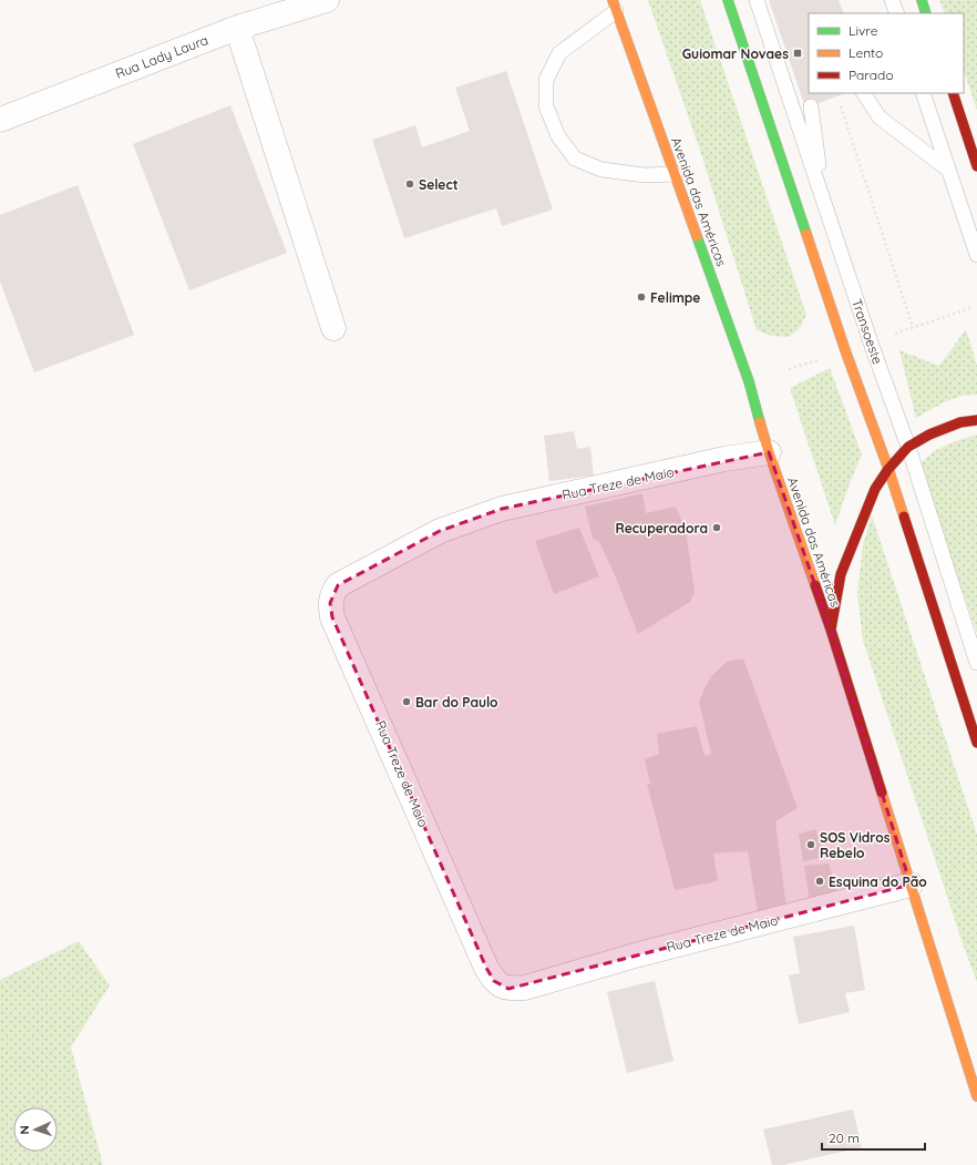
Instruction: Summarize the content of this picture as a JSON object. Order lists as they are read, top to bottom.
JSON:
{
  "streets": {
    "main road": ["Avenida das Américas"],
    "street": ["Rua Lady Laura", "Rua Treze de Maio"],
    "lane": ["Transoeste"]
  },
  "crossings": [
    ["Avenida das Américas", "Rua Treze de Maio"]
  ],
  "places": {
    "transit": ["Guiomar Novaes"],
    "other": [
      "Select",
      "Felimpe",
      "Recuperadora",
      "Bar do Paulo",
      "SOS Vidros Rebelo",
      "Esquina do Pão"
    ]
  },
  "legend": ["Livre", "Lento", "Parado"],
  "scale_bar": "20 m",
  "north": "left"
}
